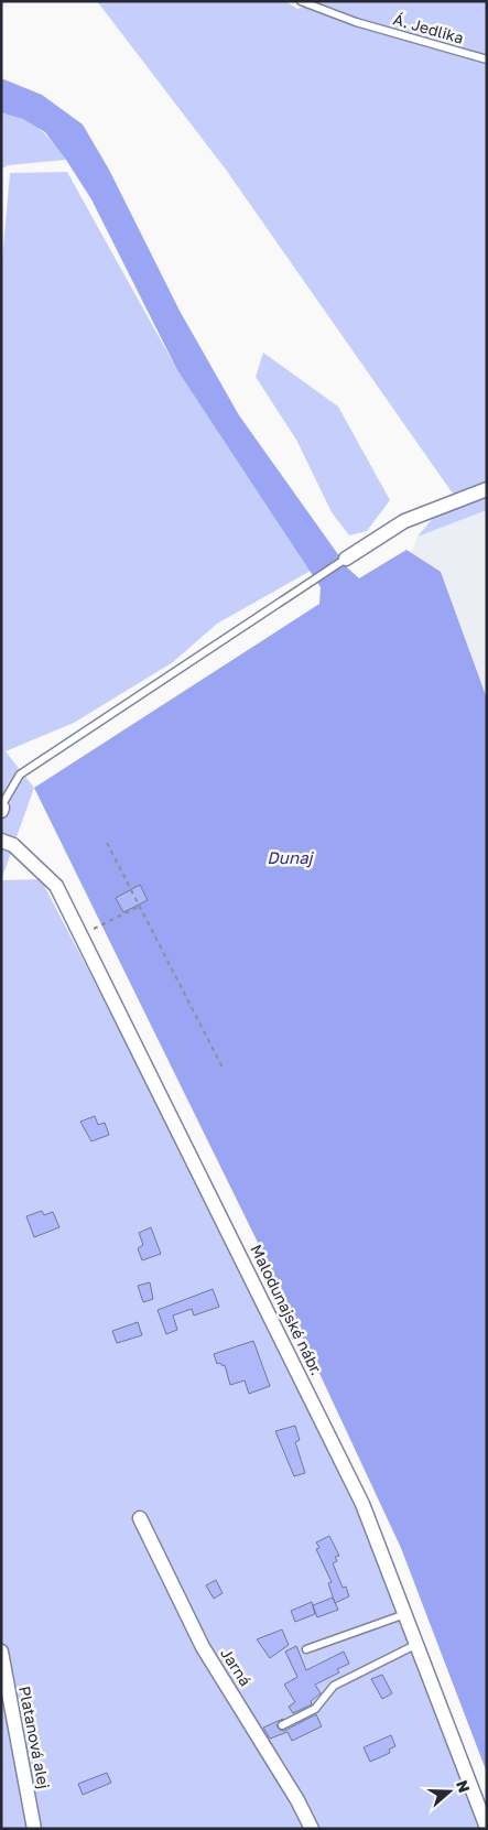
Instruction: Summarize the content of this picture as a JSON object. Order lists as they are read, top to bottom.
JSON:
{
  "streets": {
    "street": ["Malodunajské nábr.", "Jarná", "Platanová alej"],
    "lane": ["Á. Jedlika"]
  },
  "water": ["Dunaj"],
  "north": "right"
}
